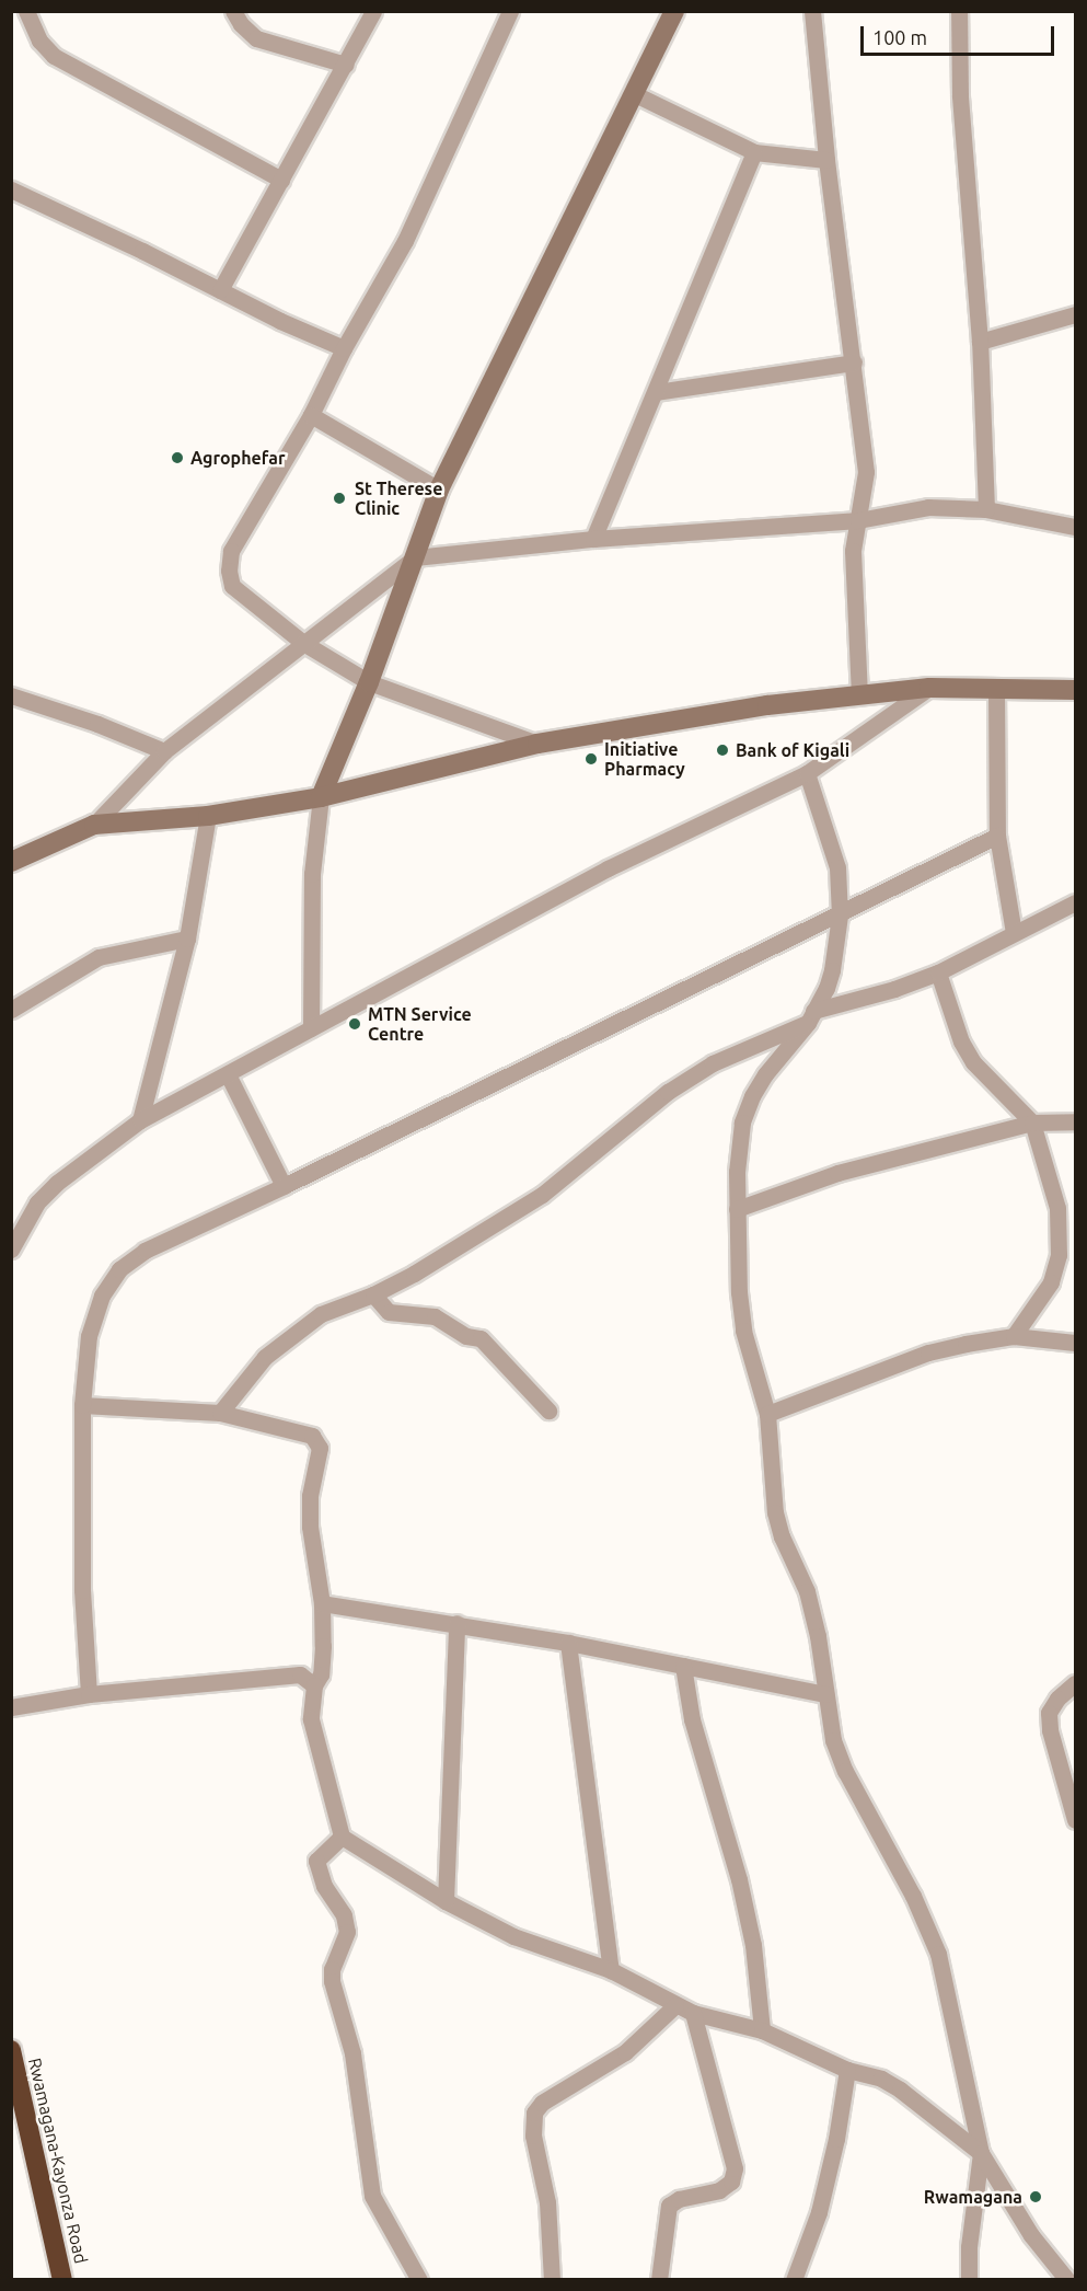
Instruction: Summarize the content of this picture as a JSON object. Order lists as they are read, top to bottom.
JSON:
{
  "streets": {
    "highway": ["Rwamagana-Kayonza Road"]
  },
  "places": [
    "Agrophefar",
    "St Therese Clinic",
    "Bank of Kigali",
    "Initiative Pharmacy",
    "MTN Service Centre",
    "Rwamagana"
  ],
  "scale_bar": "100 m"
}
